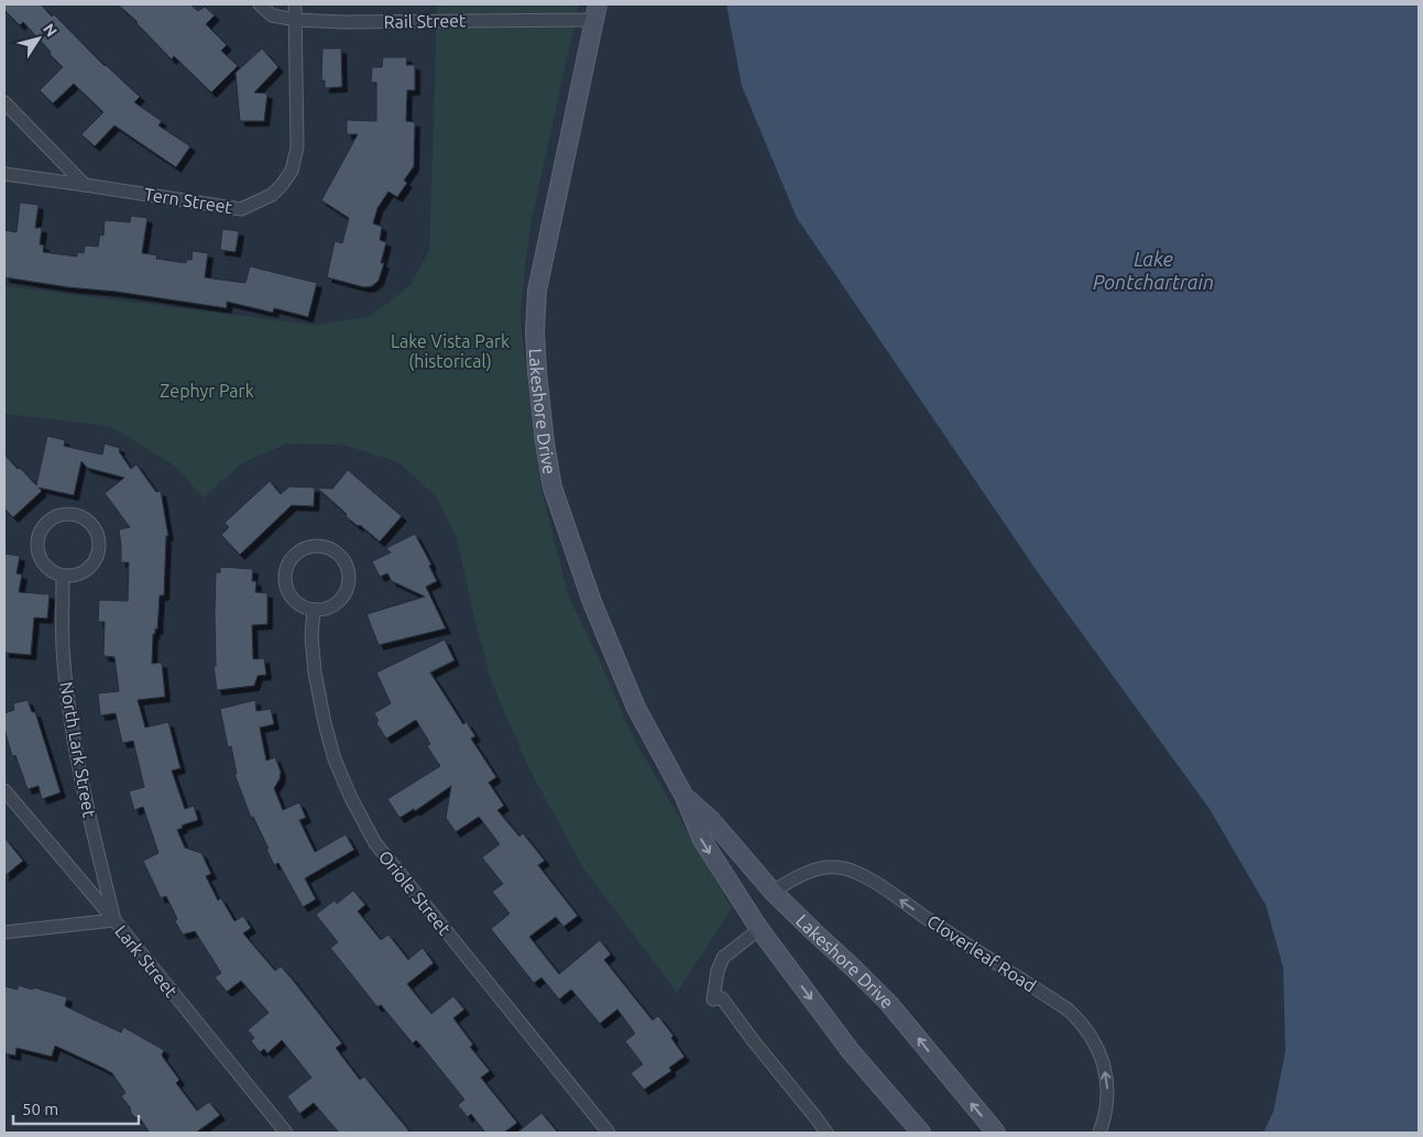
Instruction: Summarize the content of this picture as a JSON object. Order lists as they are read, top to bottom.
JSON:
{
  "streets": {
    "street": [
      "Rail Street",
      "Tern Street",
      "Lakeshore Drive",
      "North Lark Street",
      "Oriole Street",
      "Cloverleaf Road",
      "Lark Street"
    ]
  },
  "crossings": [
    ["Rail Street", "Tern Street"],
    ["Rail Street", "Lakeshore Drive"],
    ["Lakeshore Drive", "Cloverleaf Road"],
    ["North Lark Street", "Lark Street"]
  ],
  "one_way": ["Cloverleaf Road"],
  "water": ["Lake Pontchartrain"],
  "parks": ["Lake Vista Park (historical)", "Zephyr Park"],
  "scale_bar": "50 m",
  "north": "top right"
}
